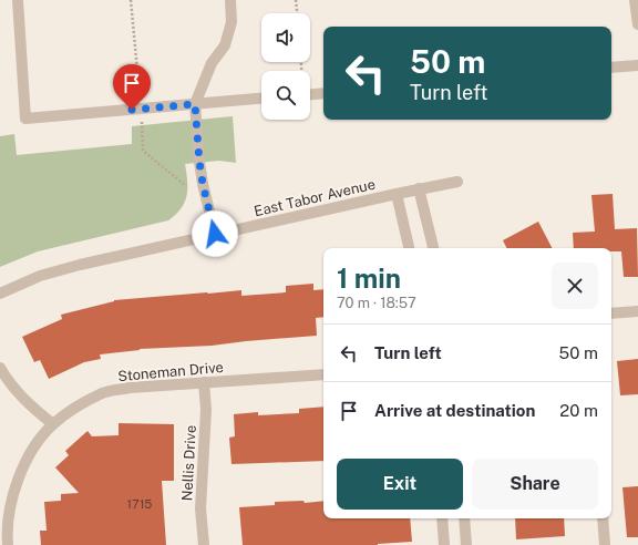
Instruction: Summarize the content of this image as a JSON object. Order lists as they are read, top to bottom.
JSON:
{
  "streets": {
    "street": ["East Tabor Avenue", "Stoneman Drive", "Nellis Drive"]
  },
  "crossings": [
    ["Stoneman Drive", "Nellis Drive"]
  ],
  "house_numbers": ["1715"],
  "page": {
    "turn": ["50 m", "Turn left"],
    "heading": ["1 min", "70 m · 18:57"],
    "list": [
      {
        "name": "Turn left",
        "value": "50 m"
      },
      {
        "name": "Arrive at destination",
        "value": "20 m"
      }
    ],
    "buttons": ["Exit", "Share"]
  }
}
